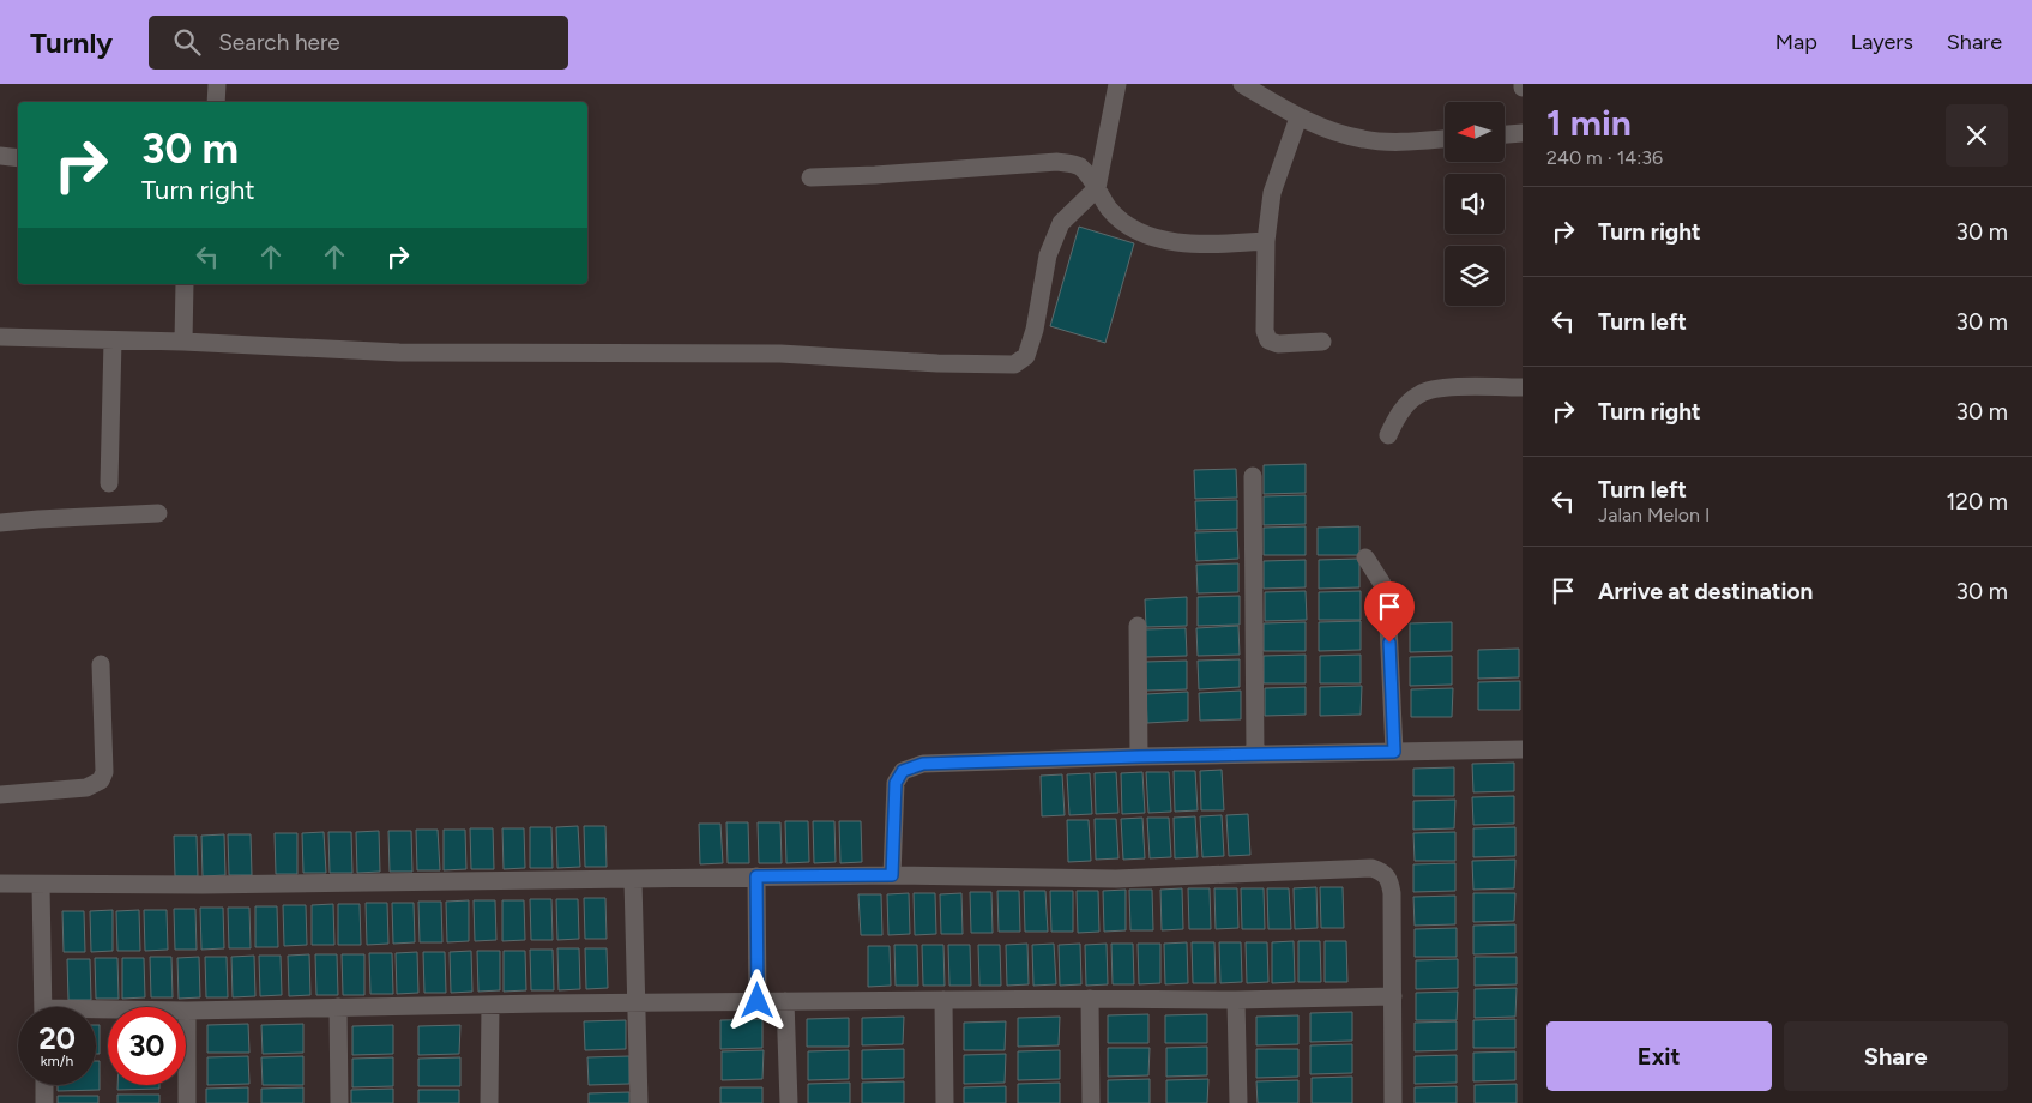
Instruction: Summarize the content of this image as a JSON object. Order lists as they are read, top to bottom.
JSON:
{
  "north": "left",
  "page": {
    "header": "Turnly",
    "search": "Search here",
    "nav": ["Map", "Layers", "Share"],
    "heading": ["1 min", "240 m · 14:36"],
    "turn": ["30 m", "Turn right"],
    "list": [
      {
        "name": "Turn right",
        "value": "30 m"
      },
      {
        "name": "Turn left",
        "value": "30 m"
      },
      {
        "name": "Turn right",
        "value": "30 m"
      },
      {
        "name": "Turn left",
        "note": "Jalan Melon I",
        "value": "120 m"
      },
      {
        "name": "Arrive at destination",
        "value": "30 m"
      }
    ],
    "speed": "20 km/h",
    "limit": "30",
    "buttons": ["Exit", "Share"]
  }
}
